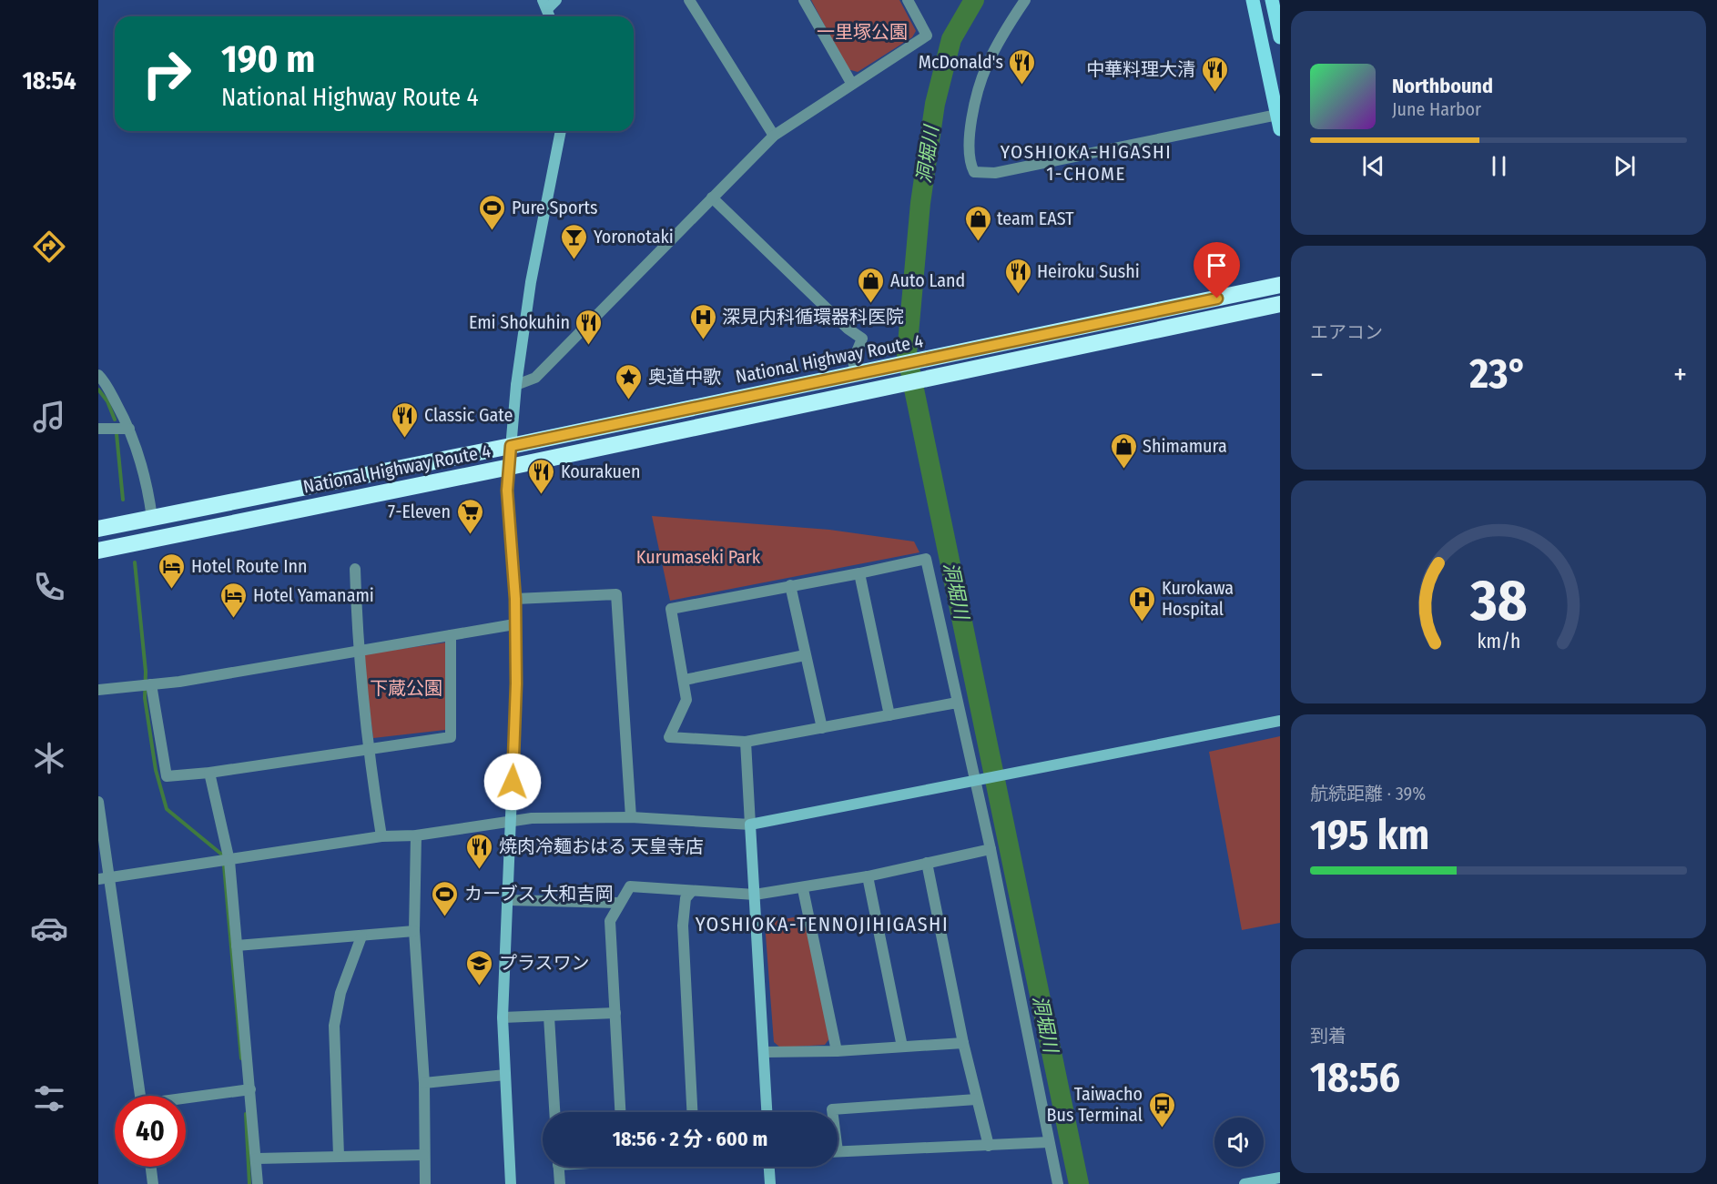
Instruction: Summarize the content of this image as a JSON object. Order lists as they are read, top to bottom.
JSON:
{
  "streets": {
    "highway": ["National Highway Route 4"]
  },
  "districts": ["YOSHIOKA-HIGASHI 1-CHOME", "YOSHIOKA-TENNOJIHIGASHI"],
  "water": ["洞堀川"],
  "parks": ["一里塚公園", "Kurumaseki Park", "下蔵公園"],
  "places": {
    "restaurant": [
      "McDonald's",
      "中華料理大清",
      "Heiroku Sushi",
      "Emi Shokuhin",
      "Classic Gate",
      "Kourakuen",
      "焼肉冷麺おはる 天皇寺店"
    ],
    "sports": ["Pure Sports", "カーブス 大和吉岡"],
    "shop": ["team EAST", "Auto Land", "Shimamura"],
    "bar": ["Yoronotaki"],
    "hospital": ["深見内科循環器科医院", "Kurokawa Hospital"],
    "place": ["奥道中歌"],
    "supermarket": ["7-Eleven"],
    "hotel": ["Hotel Route Inn", "Hotel Yamanami"],
    "school or university": ["プラスワン"],
    "bus stop": ["Taiwacho Bus Terminal"]
  },
  "page": {
    "tabs": "18:54",
    "turn": ["190 m", "National Highway Route 4"],
    "song": ["Northbound", "June Harbor"],
    "tile": [
      "エアコン",
      ["航続距離 · 39%", "195 km"],
      ["到着", "18:56"]
    ],
    "heat": ["−", "23°", "+"],
    "limit": "40",
    "trip": "18:56 · 2 分 · 600 m",
    "gauge": ["38", "km/h"]
  }
}
